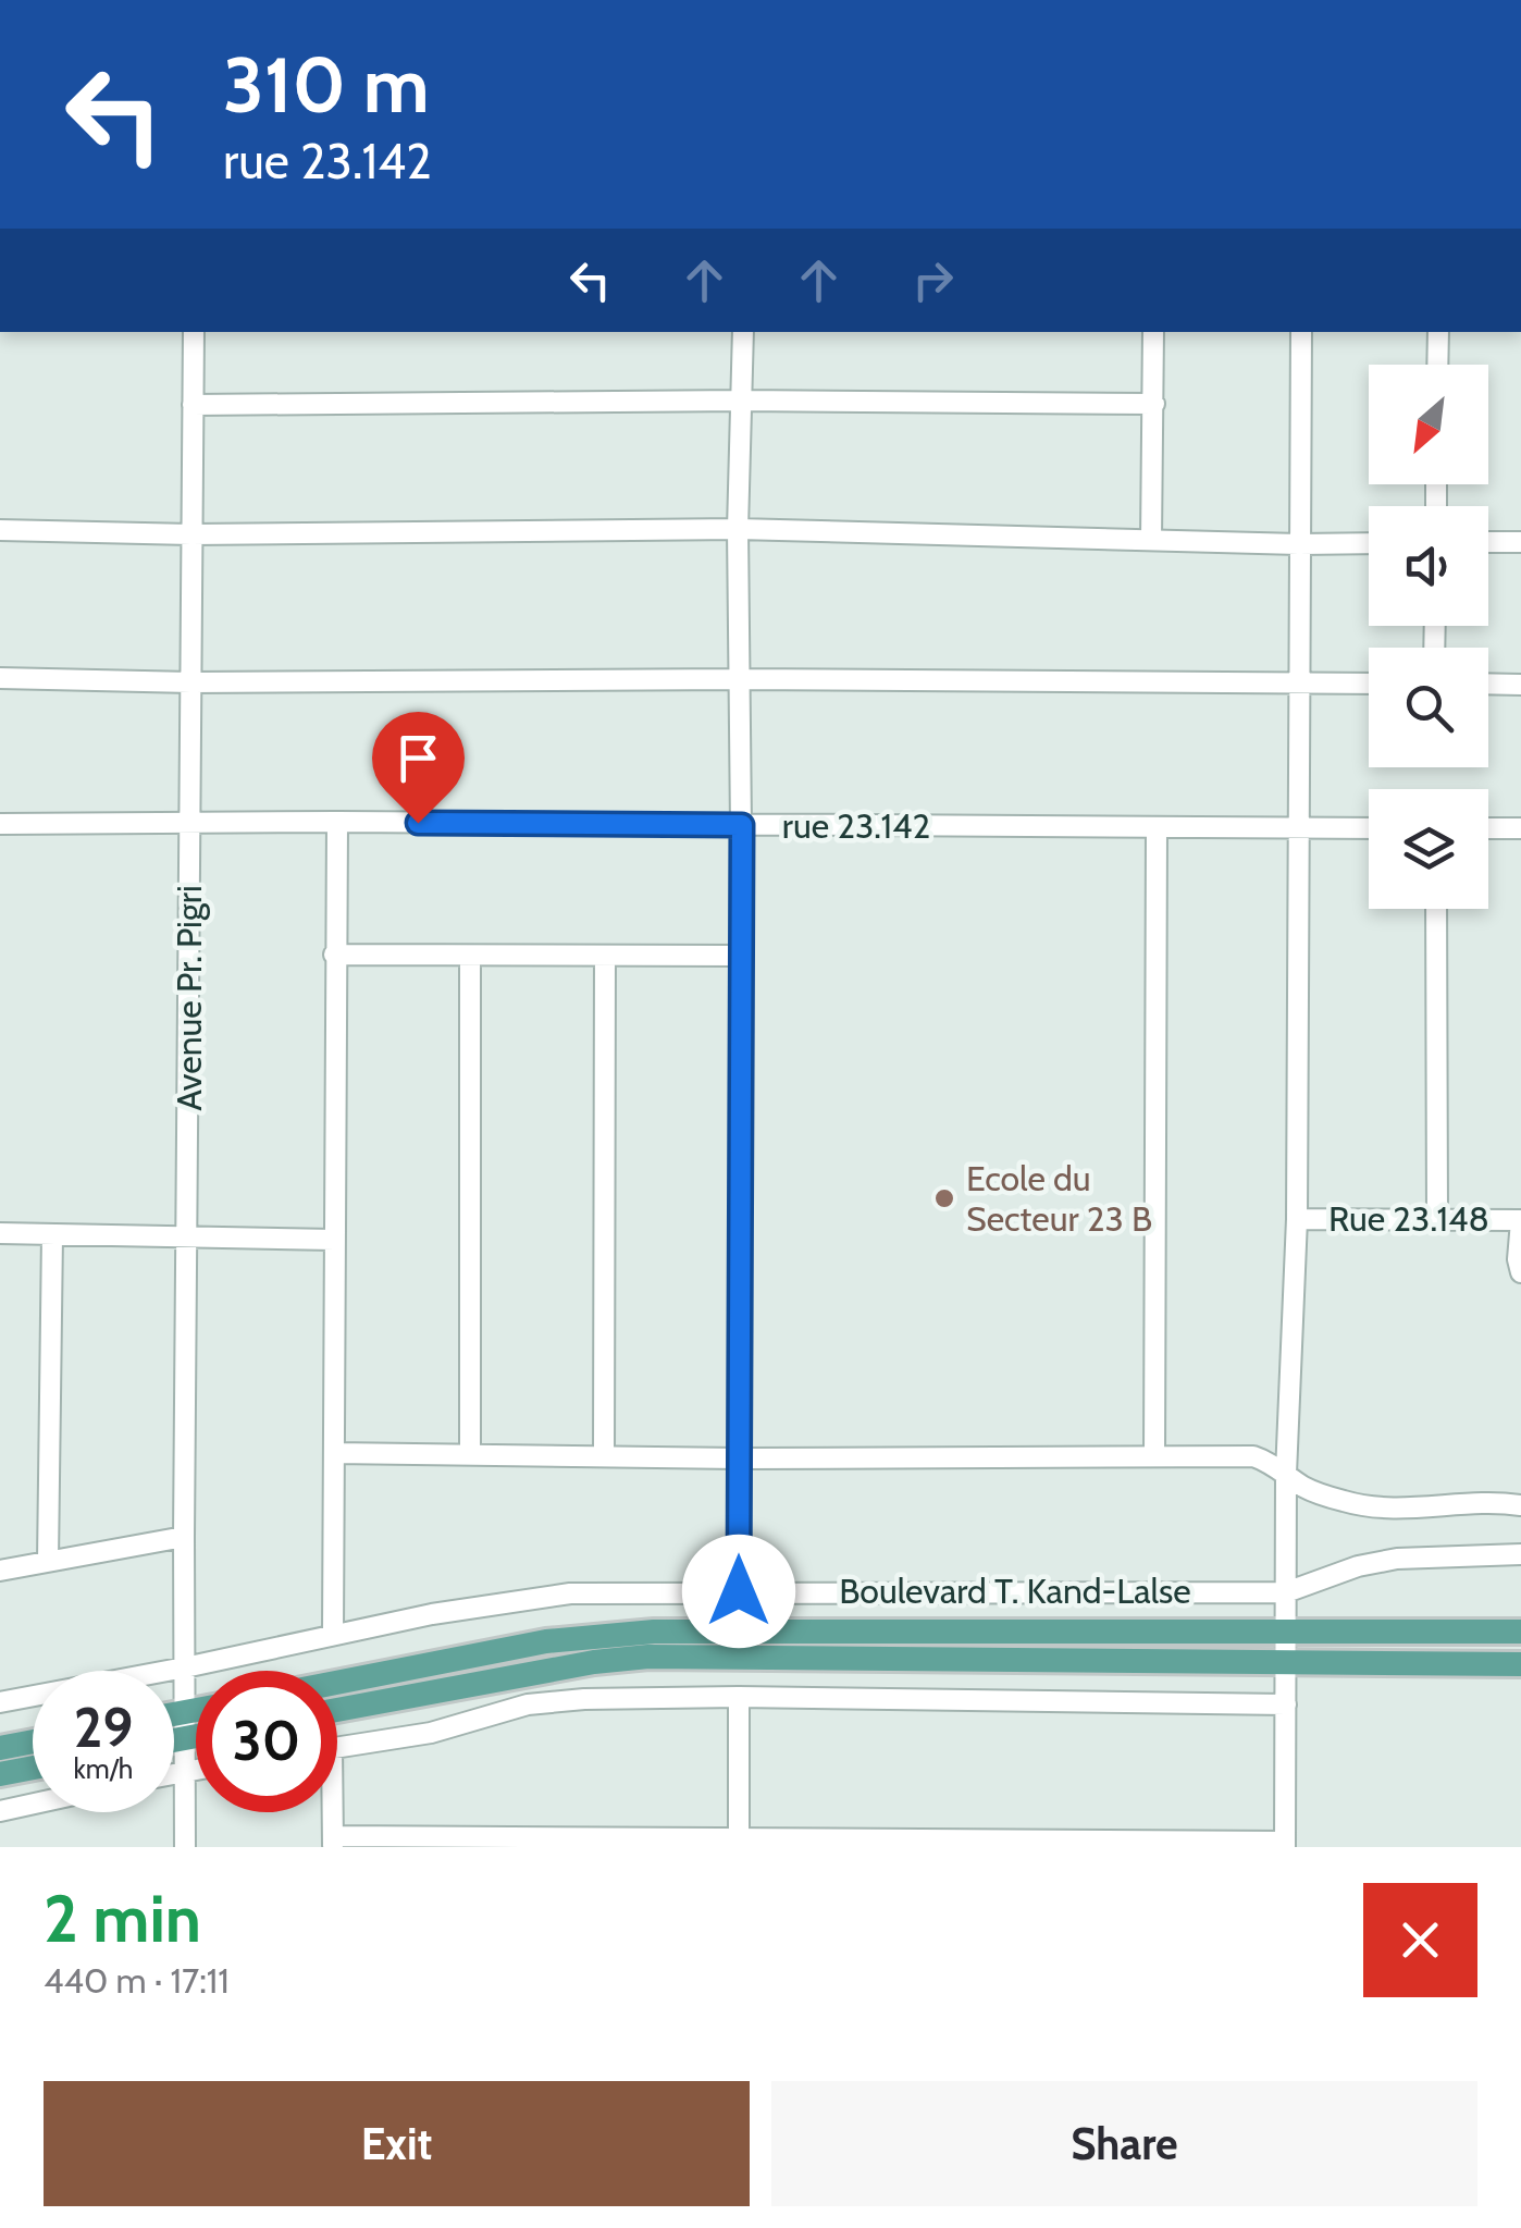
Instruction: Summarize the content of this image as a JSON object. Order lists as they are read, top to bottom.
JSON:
{
  "streets": {
    "street": [
      "rue 23.142",
      "Avenue Pr. Pigri",
      "Rue 23.148",
      "Boulevard T. Kand-Lalse"
    ]
  },
  "crossings": [
    ["rue 23.142", "Avenue Pr. Pigri"],
    ["Avenue Pr. Pigri", "Boulevard T. Kand-Lalse"]
  ],
  "places": ["Ecole du Secteur 23 B"],
  "north": "bottom left",
  "page": {
    "turn": ["310 m", "rue 23.142"],
    "speed": "29 km/h",
    "limit": "30",
    "heading": ["2 min", "440 m · 17:11"],
    "buttons": ["Exit", "Share"]
  }
}
